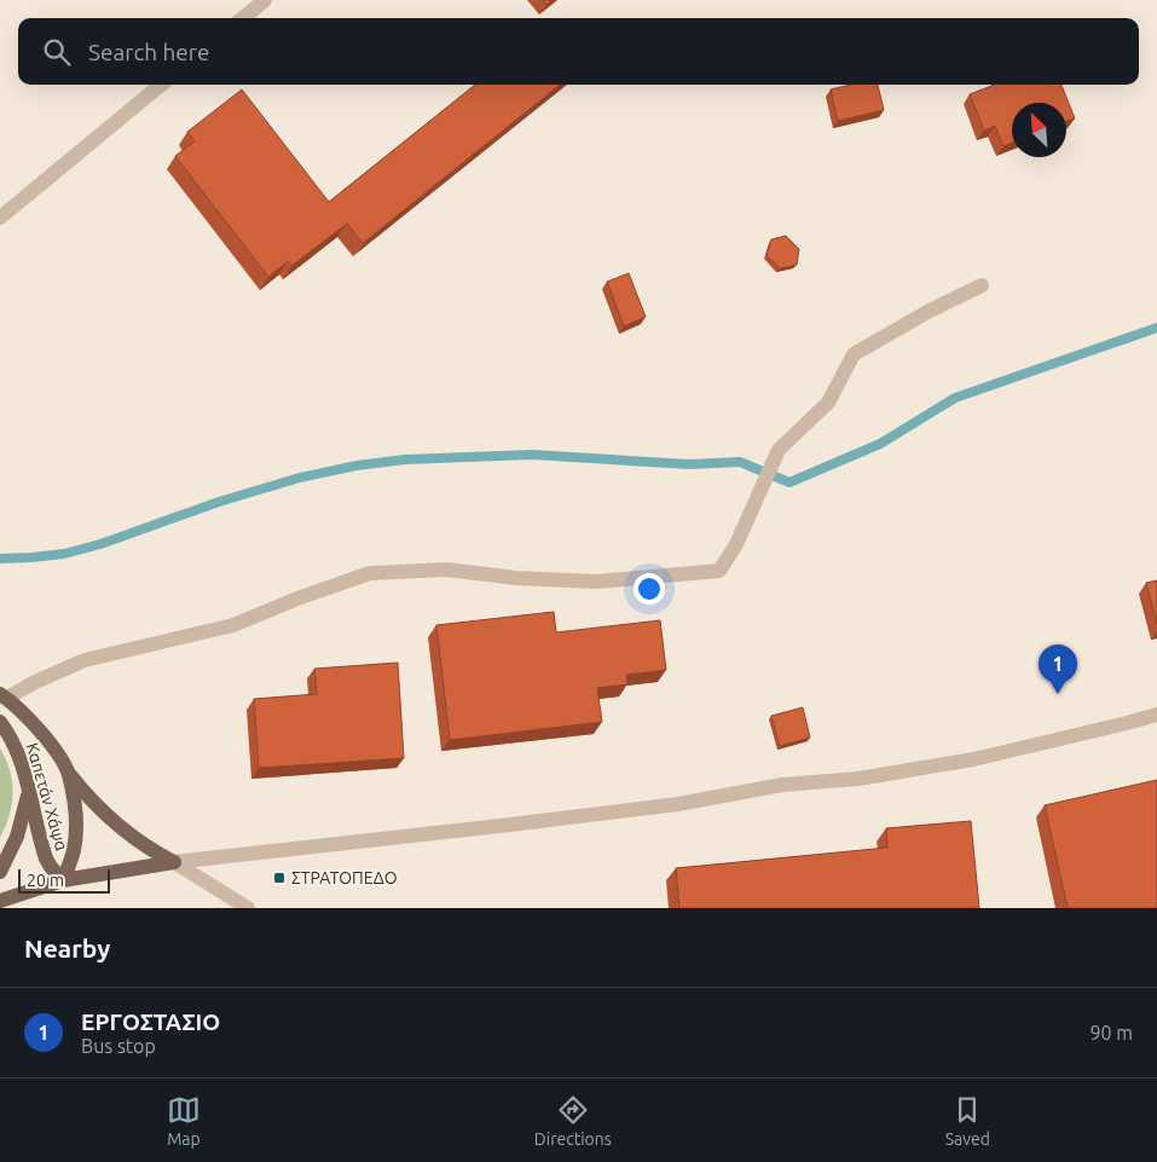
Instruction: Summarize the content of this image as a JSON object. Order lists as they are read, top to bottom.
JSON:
{
  "streets": {
    "main road": ["Καπετάν Χάψα"]
  },
  "places": {
    "transit": ["ΣΤΡΑΤΟΠΕΔΟ"]
  },
  "scale_bar": "20 m",
  "north": "top left",
  "page": {
    "search": "Search here",
    "pins": "1",
    "scale": "20 m",
    "heading": "Nearby",
    "list": [
      {
        "mark": "1",
        "name": "ΕΡΓΟΣΤΑΣΙΟ",
        "note": "Bus stop",
        "value": "90 m"
      }
    ],
    "nav": ["Map", "Directions", "Saved"]
  }
}
